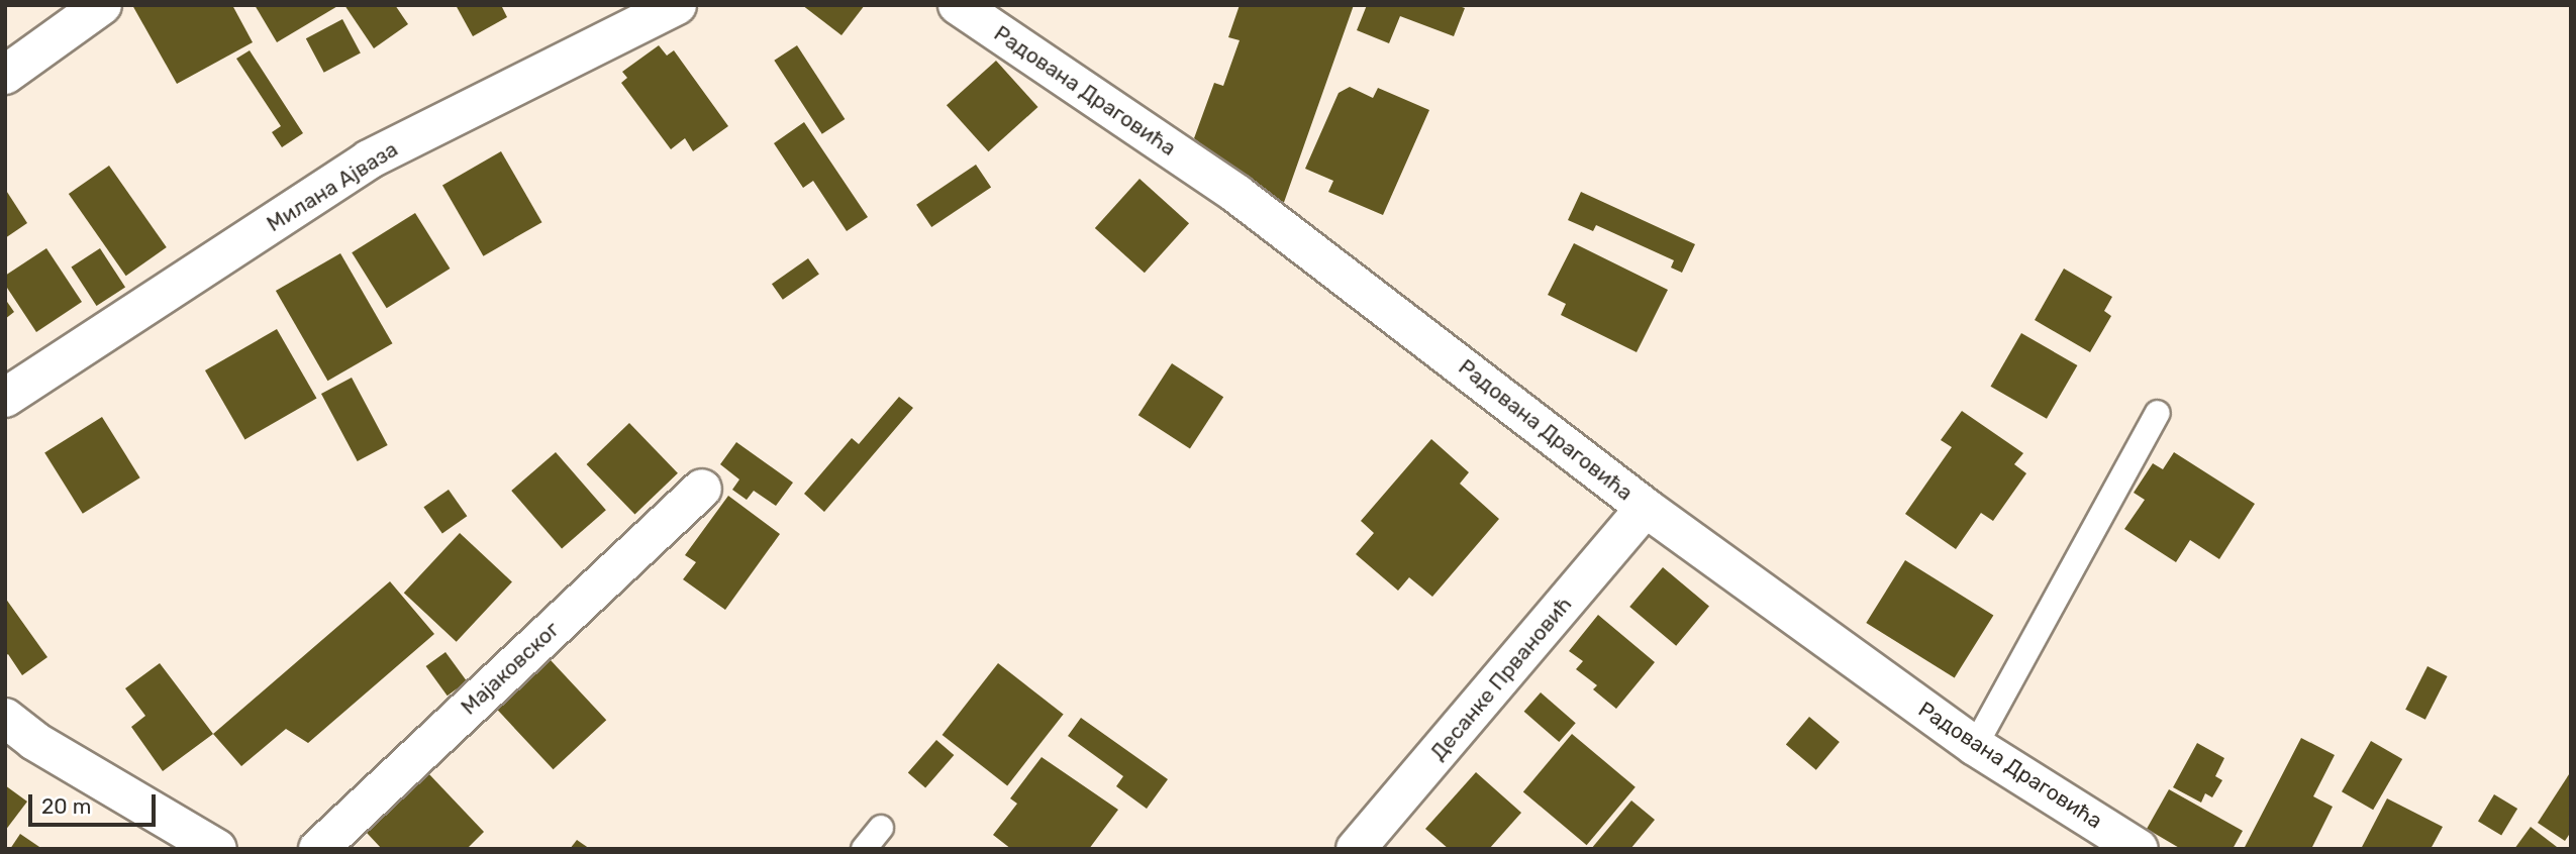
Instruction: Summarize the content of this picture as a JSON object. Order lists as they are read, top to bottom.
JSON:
{
  "streets": {
    "street": [
      "Радована Драговића",
      "Милана Ајваза",
      "Мајаковског",
      "Десанке Првановић"
    ]
  },
  "crossings": [
    ["Радована Драговића", "Десанке Првановић"]
  ],
  "scale_bar": "20 m"
}
